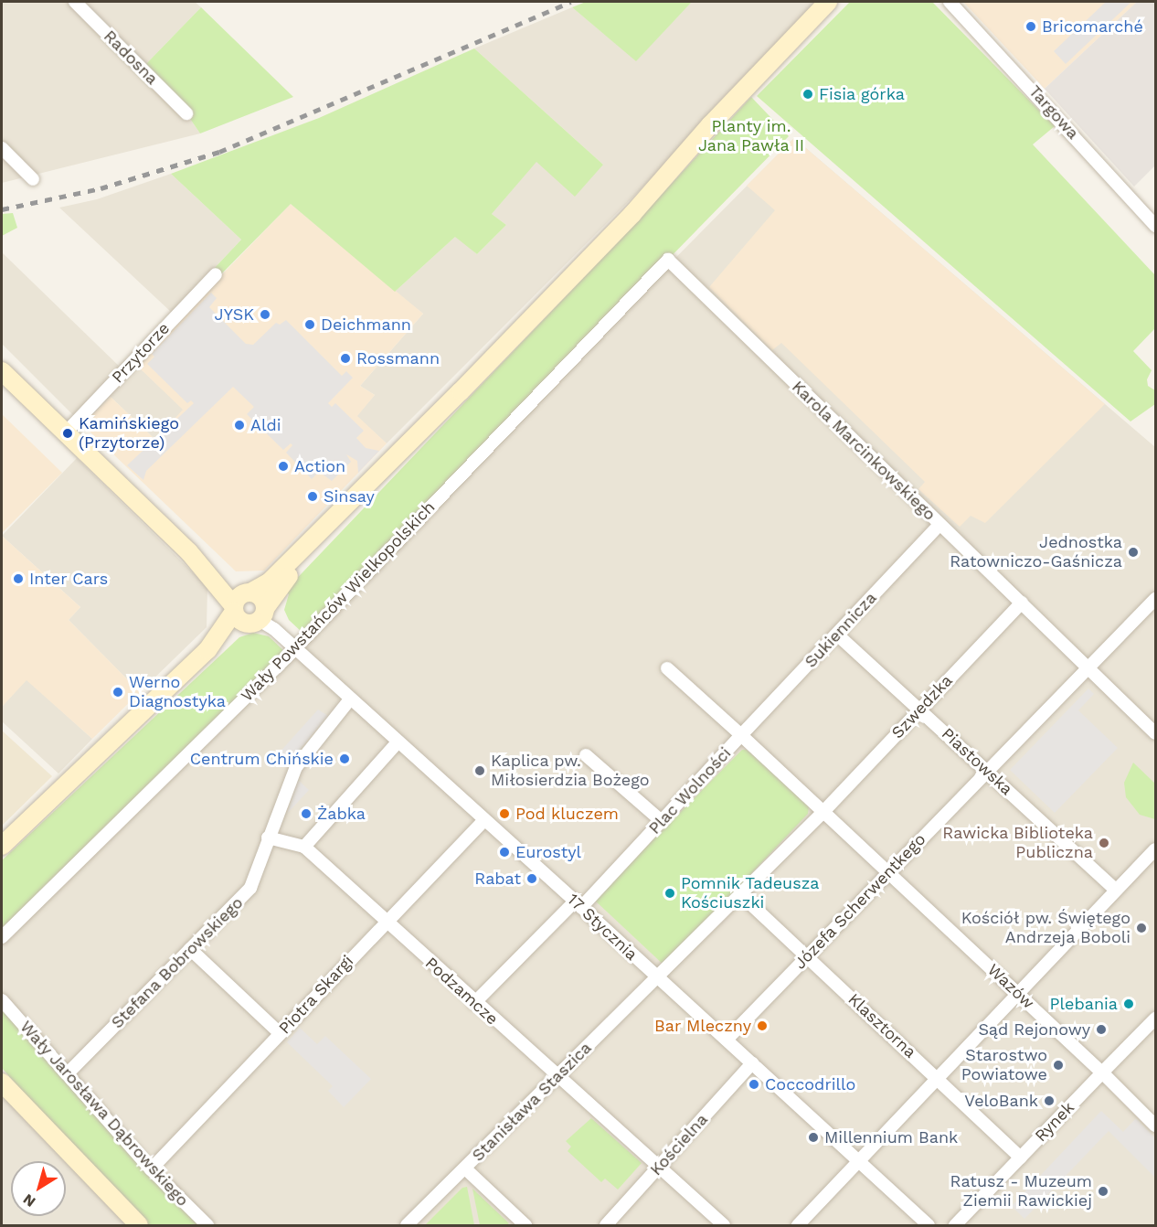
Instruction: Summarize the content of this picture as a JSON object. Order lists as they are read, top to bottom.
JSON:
{
  "streets": {
    "street": [
      "Radosna",
      "Targowa",
      "Przytorze",
      "Karola Marcinkowskiego",
      "Wały Powstańców Wielkopolskich",
      "Sukiennicza",
      "Szwedzka",
      "Piastowska",
      "Plac Wolności",
      "Józefa Scherwentkego",
      "17 Stycznia",
      "Stefana Bobrowskiego",
      "Wazów",
      "Podzamcze",
      "Piotra Skargi",
      "Klasztorna",
      "Stanisława Staszica",
      "Wały Jarosława Dąbrowskiego",
      "Rynek",
      "Kościelna"
    ]
  },
  "crossings": [
    ["Karola Marcinkowskiego", "Wały Powstańców Wielkopolskich"],
    ["Karola Marcinkowskiego", "Sukiennicza"],
    ["Karola Marcinkowskiego", "Szwedzka"],
    ["Karola Marcinkowskiego", "Józefa Scherwentkego"],
    ["Wały Powstańców Wielkopolskich", "17 Stycznia"],
    ["Sukiennicza", "Piastowska"],
    ["Sukiennicza", "Plac Wolności"],
    ["Szwedzka", "Piastowska"],
    ["Szwedzka", "Plac Wolności"],
    ["Szwedzka", "Wazów"],
    ["Piastowska", "Józefa Scherwentkego"],
    ["Plac Wolności", "17 Stycznia"],
    ["Plac Wolności", "Wazów"],
    ["Plac Wolności", "Podzamcze"],
    ["Józefa Scherwentkego", "17 Stycznia"],
    ["Józefa Scherwentkego", "Wazów"],
    ["Józefa Scherwentkego", "Klasztorna"],
    ["17 Stycznia", "Stefana Bobrowskiego"],
    ["17 Stycznia", "Piotra Skargi"],
    ["17 Stycznia", "Stanisława Staszica"],
    ["17 Stycznia", "Kościelna"],
    ["Stefana Bobrowskiego", "Wały Jarosława Dąbrowskiego"],
    ["Wazów", "Rynek"],
    ["Podzamcze", "Piotra Skargi"],
    ["Podzamcze", "Stanisława Staszica"],
    ["Podzamcze", "Kościelna"],
    ["Piotra Skargi", "Wały Jarosława Dąbrowskiego"],
    ["Klasztorna", "Rynek"]
  ],
  "parks": ["Planty im. Jana Pawła II"],
  "places": [
    "Bricomarché",
    "Fisia górka",
    "JYSK",
    "Deichmann",
    "Rossmann",
    "Aldi",
    "Kamińskiego (Przytorze)",
    "Action",
    "Sinsay",
    "Jednostka Ratowniczo-Gaśnicza",
    "Inter Cars",
    "Werno Diagnostyka",
    "Centrum Chińskie",
    "Kaplica pw. Miłosierdzia Bożego",
    "Żabka",
    "Pod kluczem",
    "Rawicka Biblioteka Publiczna",
    "Eurostyl",
    "Rabat",
    "Pomnik Tadeusza Kościuszki",
    "Kościół pw. Świętego Andrzeja Boboli",
    "Plebania",
    "Bar Mleczny",
    "Sąd Rejonowy",
    "Starostwo Powiatowe",
    "Coccodrillo",
    "VeloBank",
    "Millennium Bank",
    "Ratusz - Muzeum Ziemii Rawickiej"
  ],
  "north": "bottom left"
}
